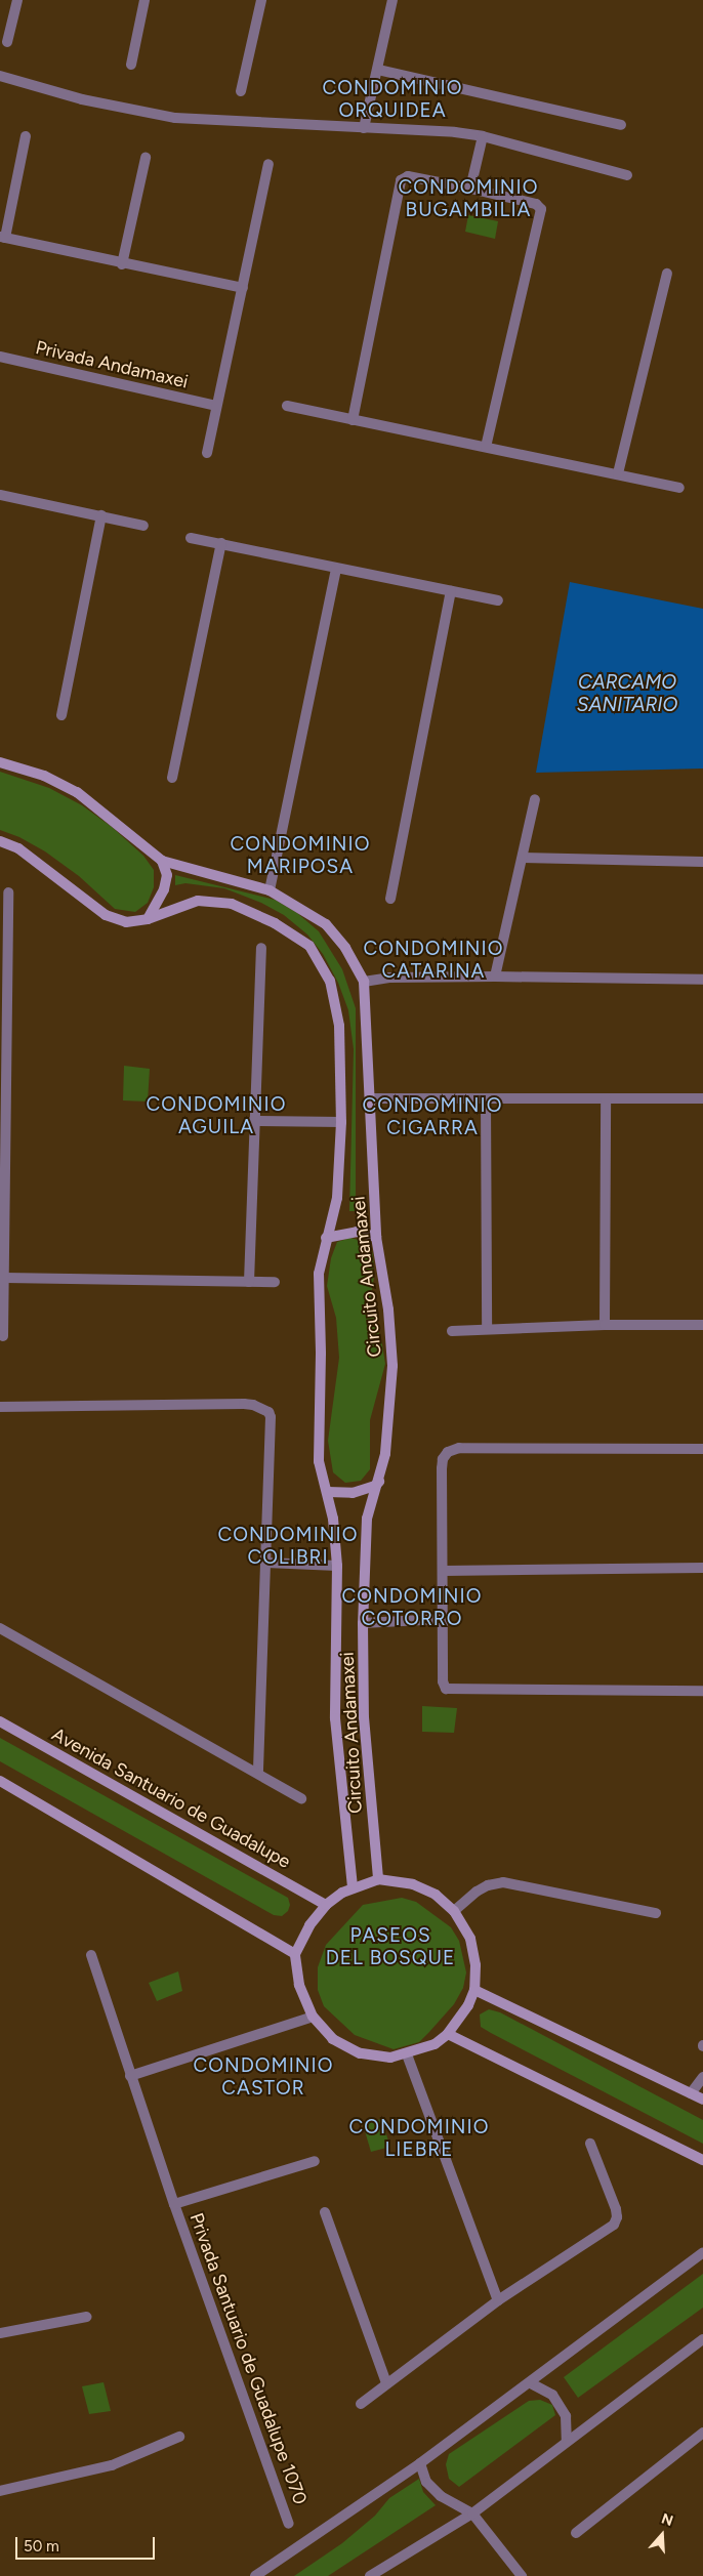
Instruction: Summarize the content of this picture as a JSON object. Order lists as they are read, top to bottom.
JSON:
{
  "streets": {
    "street": [
      "Privada Andamaxei",
      "Circuito Andamaxei",
      "Avenida Santuario de Guadalupe",
      "Privada Santuario de Guadalupe 1070"
    ]
  },
  "crossings": [
    ["Circuito Andamaxei", "Avenida Santuario de Guadalupe"]
  ],
  "districts": [
    "CONDOMINIO ORQUIDEA",
    "CONDOMINIO BUGAMBILIA",
    "CONDOMINIO MARIPOSA",
    "CONDOMINIO CATARINA",
    "CONDOMINIO AGUILA",
    "CONDOMINIO CIGARRA",
    "CONDOMINIO COLIBRI",
    "CONDOMINIO COTORRO",
    "PASEOS DEL BOSQUE",
    "CONDOMINIO CASTOR",
    "CONDOMINIO LIEBRE"
  ],
  "water": ["CARCAMO SANITARIO"],
  "scale_bar": "50 m",
  "north": "top"
}
